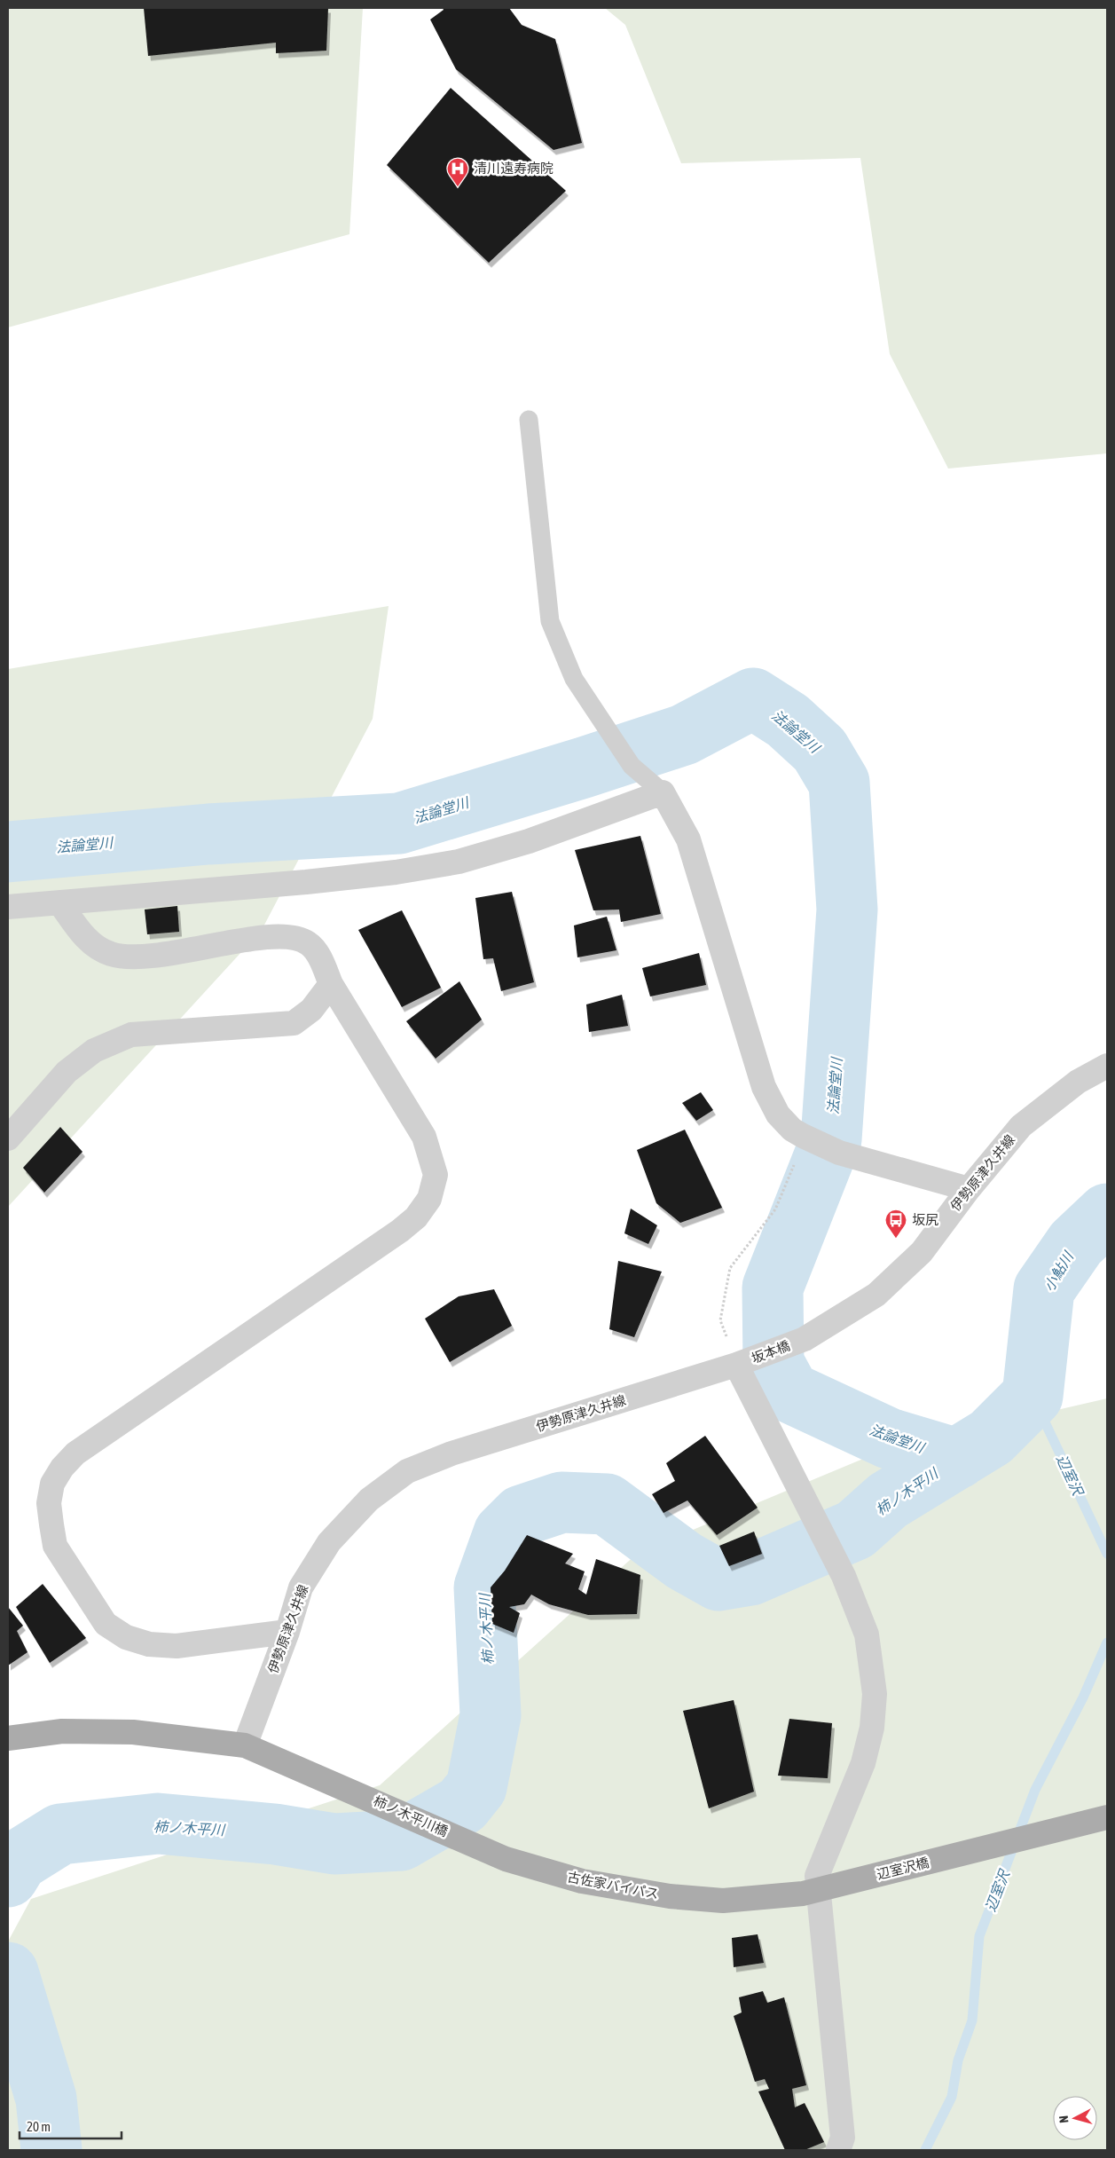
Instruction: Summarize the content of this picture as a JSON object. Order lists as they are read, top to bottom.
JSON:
{
  "streets": {
    "main road": ["柿ノ木平川橋", "辺室沢橋", "古佐家バイパス"],
    "street": ["伊勢原津久井線", "坂本橋"]
  },
  "crossings": [
    ["伊勢原津久井線", "坂本橋"],
    ["伊勢原津久井線", "柿ノ木平川橋"],
    ["柿ノ木平川橋", "古佐家バイパス"],
    ["辺室沢橋", "古佐家バイパス"]
  ],
  "water": [
    "法論堂川",
    "小鮎川",
    "辺室沢",
    "柿ノ木平川"
  ],
  "places": {
    "hospital": ["清川遠寿病院"],
    "bus stop": ["坂尻"]
  },
  "scale_bar": "20 m",
  "north": "left"
}
